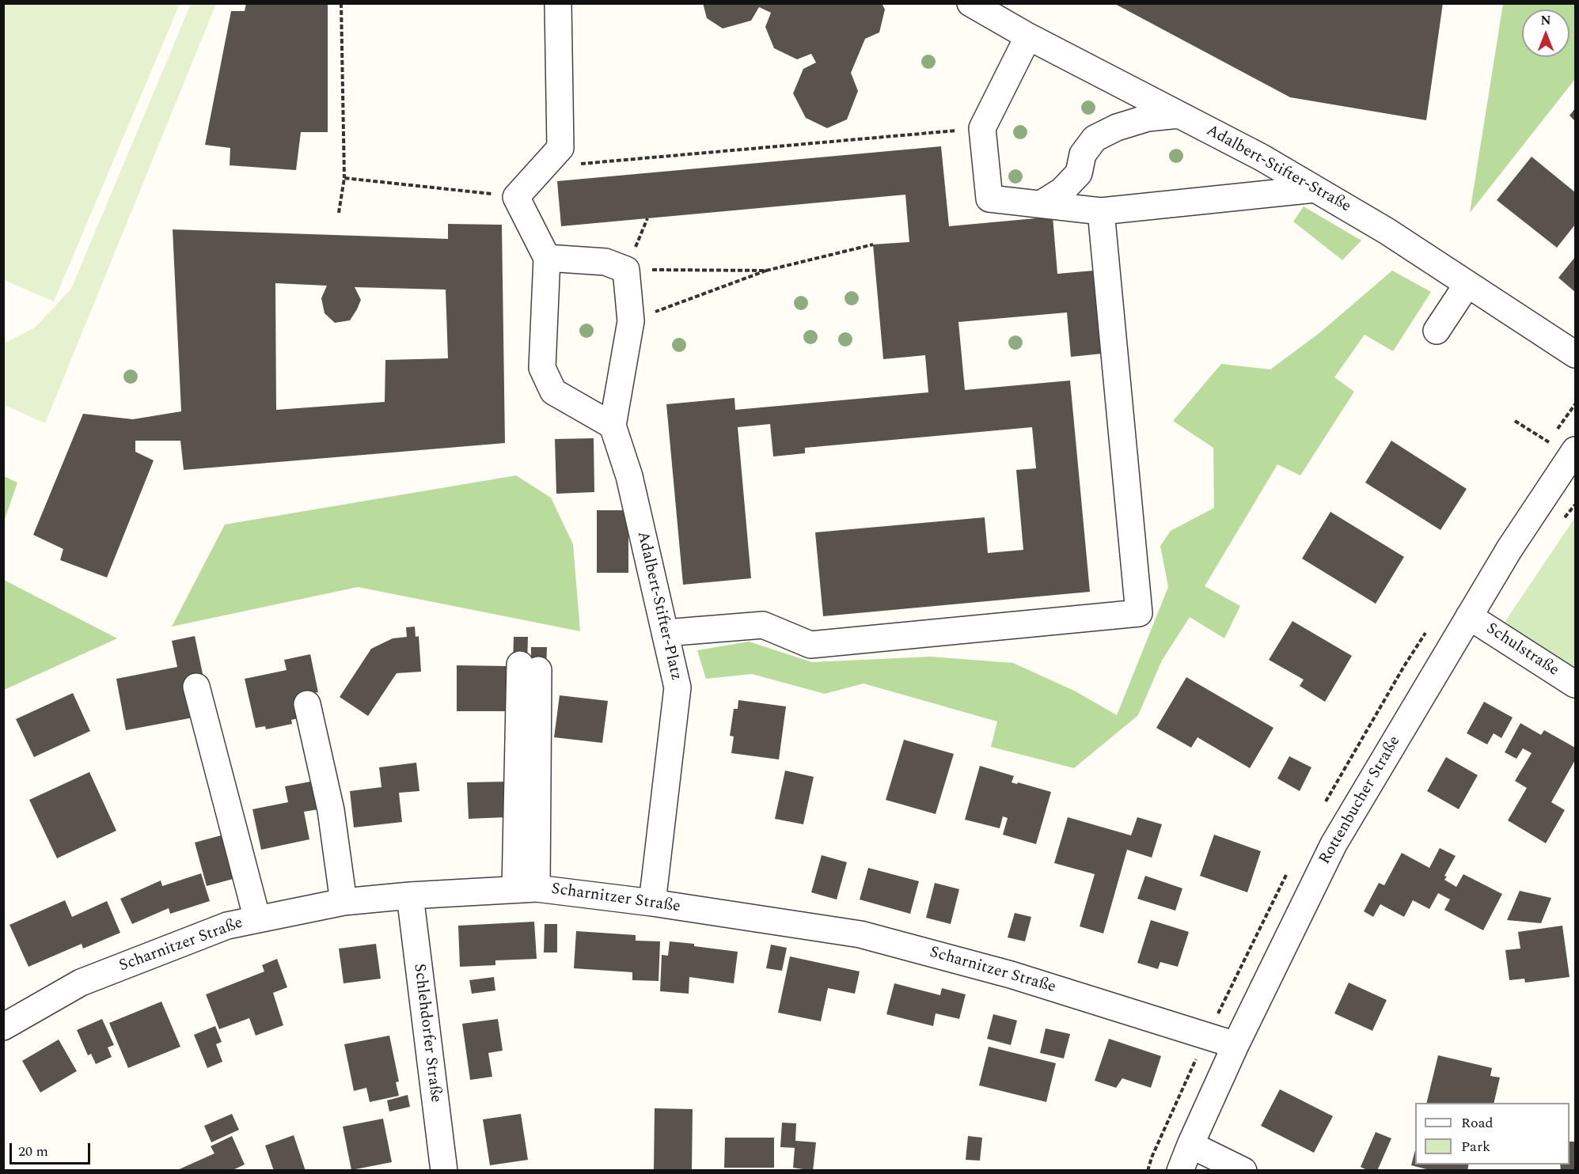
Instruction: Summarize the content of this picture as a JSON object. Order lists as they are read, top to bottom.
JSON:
{
  "streets": {
    "street": [
      "Adalbert-Stifter-Straße",
      "Adalbert-Stifter-Platz",
      "Schulstraße",
      "Rottenbucher Straße",
      "Scharnitzer Straße",
      "Schlehdorfer Straße"
    ]
  },
  "crossings": [
    ["Adalbert-Stifter-Platz", "Scharnitzer Straße"],
    ["Schulstraße", "Rottenbucher Straße"],
    ["Rottenbucher Straße", "Scharnitzer Straße"],
    ["Scharnitzer Straße", "Schlehdorfer Straße"]
  ],
  "legend": ["Road", "Park"],
  "scale_bar": "20 m",
  "north": "top"
}
